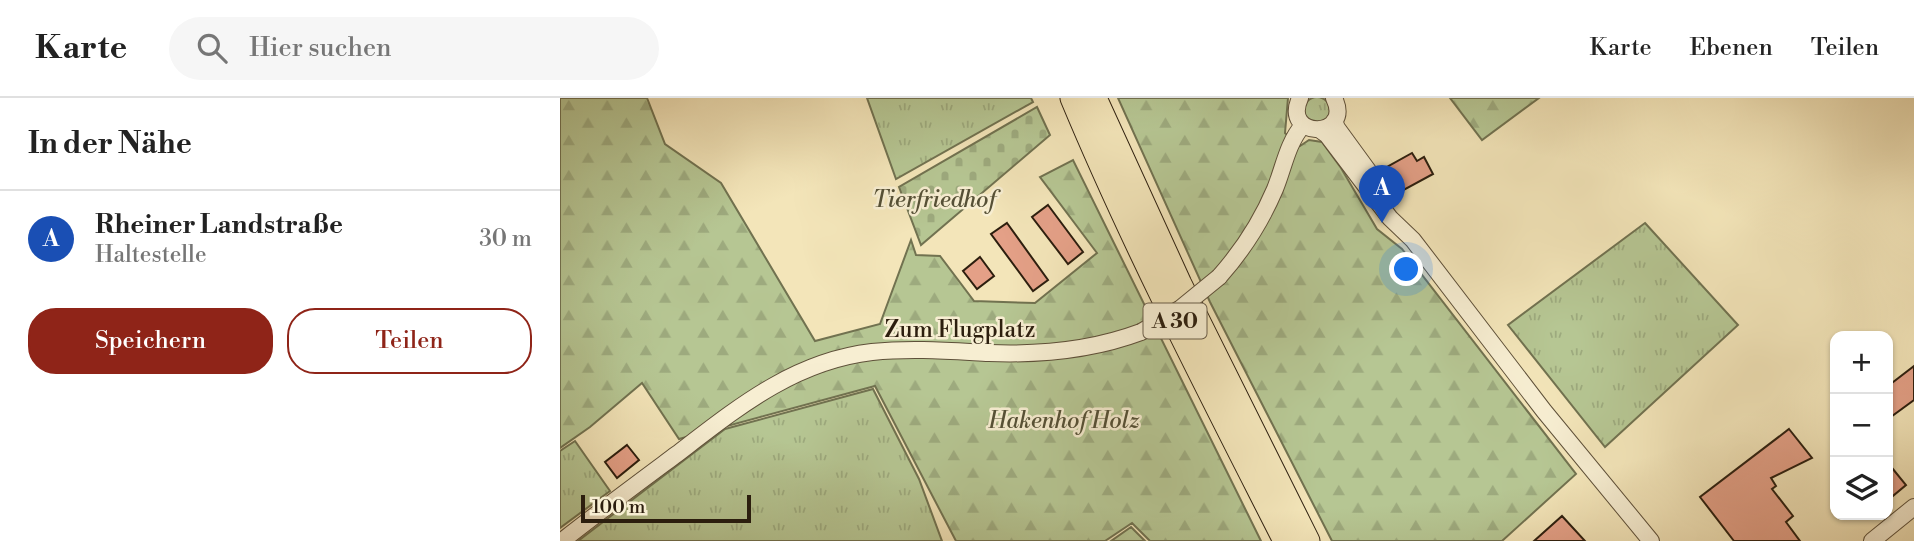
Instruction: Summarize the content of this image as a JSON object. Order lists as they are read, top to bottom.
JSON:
{
  "streets": {
    "highway": ["A 30"],
    "street": ["Zum Flugplatz"]
  },
  "parks": ["Tierfriedhof", "Hakenhof Holz"],
  "scale_bar": "100 m",
  "page": {
    "header": "Karte",
    "search": "Hier suchen",
    "nav": ["Karte", "Ebenen", "Teilen"],
    "heading": "In der Nähe",
    "pins": "A",
    "list": [
      {
        "mark": "A",
        "name": "Rheiner Landstraße",
        "note": "Haltestelle",
        "value": "30 m"
      }
    ],
    "buttons": ["Speichern", "Teilen"],
    "map_buttons": ["+", "−"],
    "scale": "100 m"
  }
}
